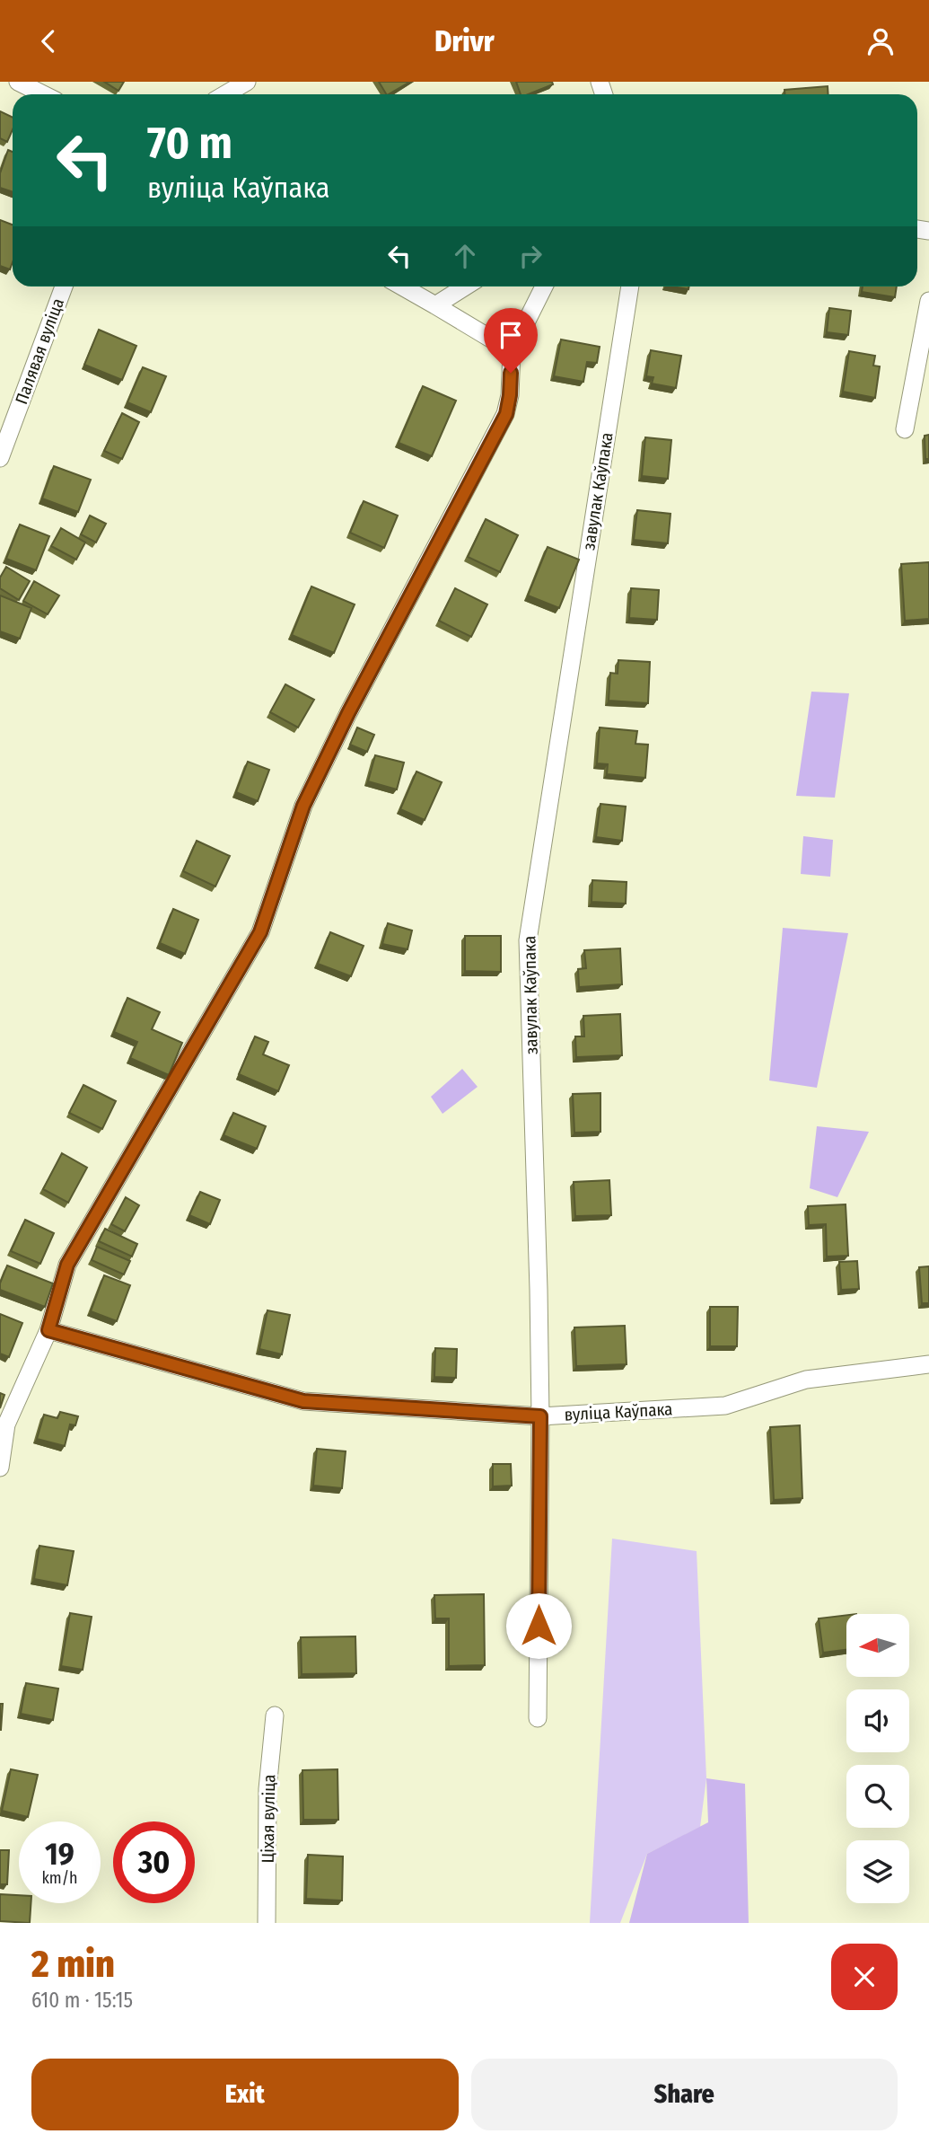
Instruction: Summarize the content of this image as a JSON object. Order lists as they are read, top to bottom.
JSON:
{
  "streets": {
    "street": [
      "Палявая вуліца",
      "завулак Каўпака",
      "вуліца Каўпака",
      "Ціхая вуліца"
    ]
  },
  "crossings": [
    ["завулак Каўпака", "вуліца Каўпака"]
  ],
  "north": "left",
  "page": {
    "header": "Drivr",
    "turn": ["70 m", "вуліца Каўпака"],
    "speed": "19 km/h",
    "limit": "30",
    "heading": ["2 min", "610 m · 15:15"],
    "buttons": ["Exit", "Share"]
  }
}
